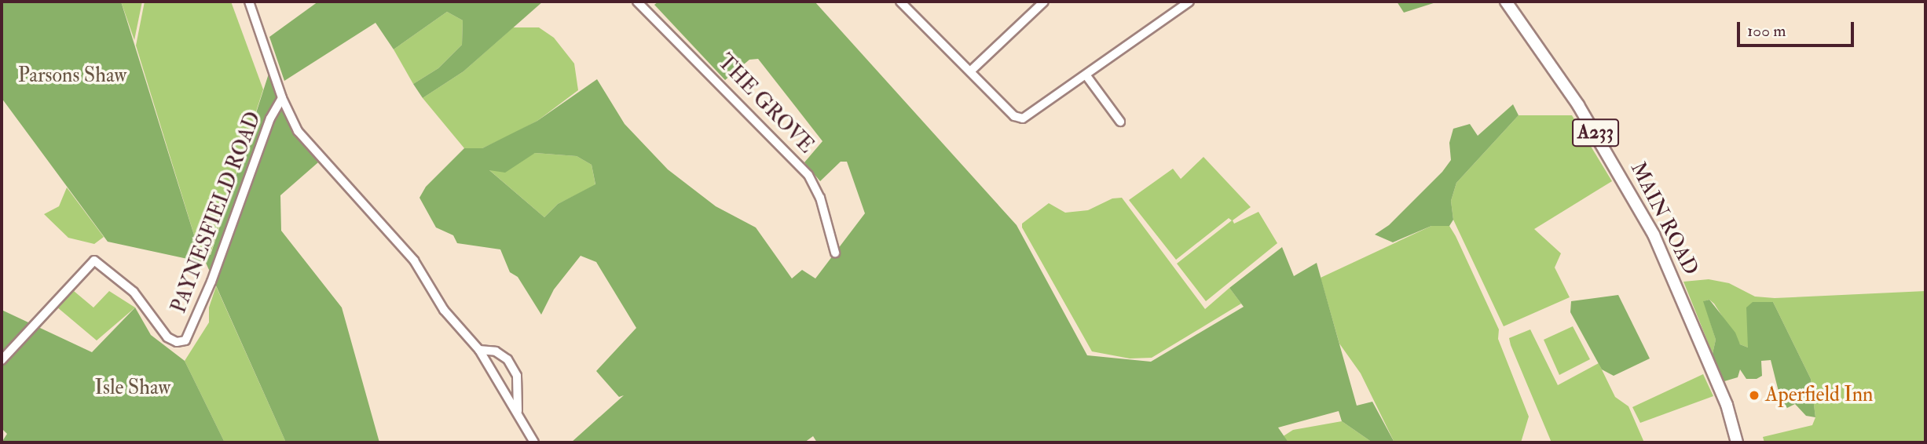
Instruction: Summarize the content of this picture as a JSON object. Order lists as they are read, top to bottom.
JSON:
{
  "streets": {
    "main road": ["A233", "MAIN ROAD"],
    "street": ["THE GROVE", "PAYNESFIELD ROAD"]
  },
  "parks": ["Parsons Shaw", "Isle Shaw"],
  "places": ["Aperfield Inn"],
  "scale_bar": "100 m"
}
